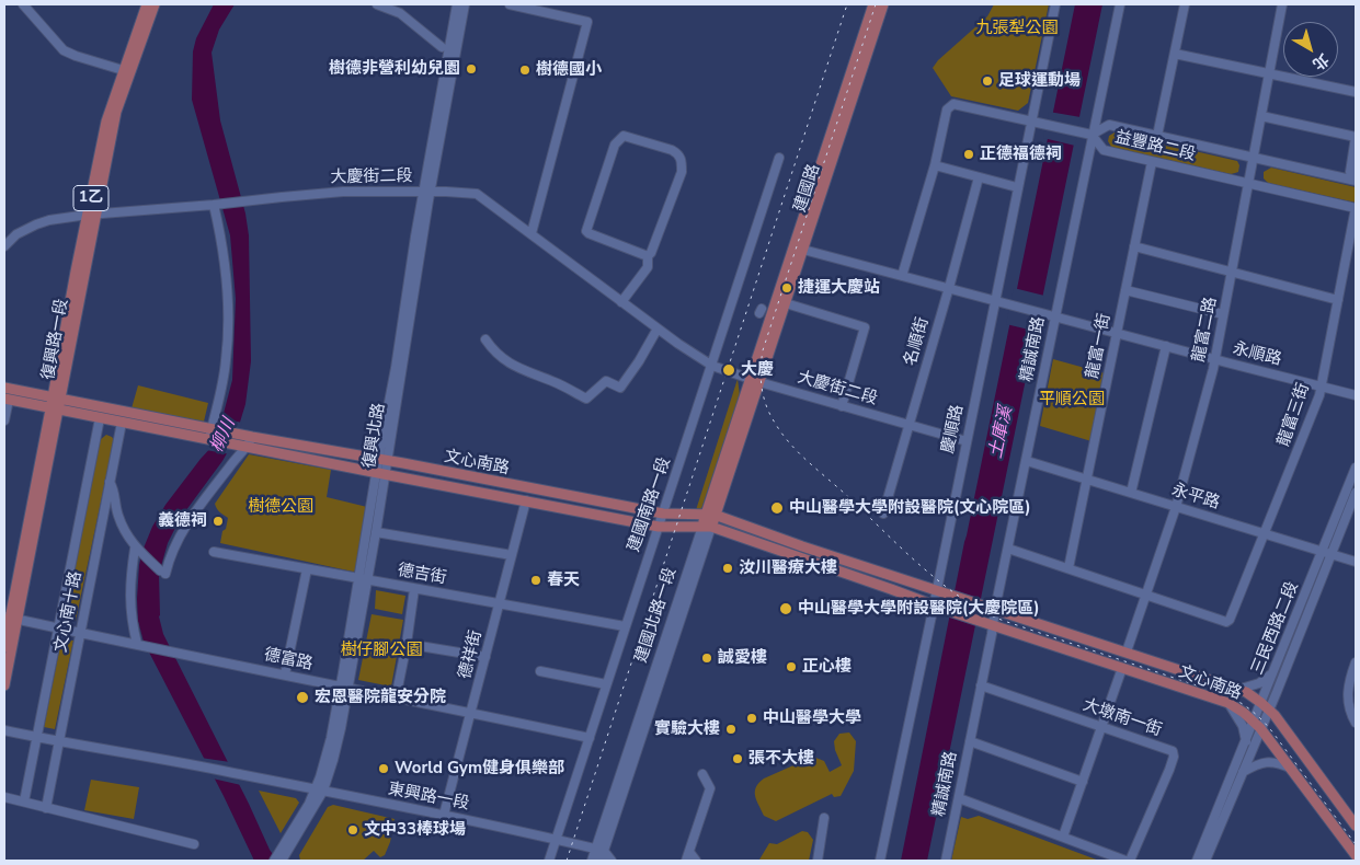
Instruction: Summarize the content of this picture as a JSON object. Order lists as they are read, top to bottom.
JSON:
{
  "streets": {
    "main road": [
      "建國路",
      "1乙",
      "復興路一段",
      "文心南路",
      "建國北路一段"
    ],
    "street": [
      "益豐路二段",
      "大慶街二段",
      "龍富二路",
      "名順街",
      "龍富一街",
      "精誠南路",
      "永順路",
      "龍富三街",
      "慶順路",
      "復興北路",
      "永平路",
      "建國南路一段",
      "德吉街",
      "文心南十路",
      "三民西路二段",
      "德祥街",
      "德富路",
      "大墩南一街",
      "東興路一段"
    ]
  },
  "crossings": [
    ["益豐路二段", "龍富二路"],
    ["益豐路二段", "龍富一街"],
    ["益豐路二段", "精誠南路"],
    ["益豐路二段", "龍富三街"],
    ["大慶街二段", "建國路"],
    ["大慶街二段", "復興路一段"],
    ["大慶街二段", "名順街"],
    ["大慶街二段", "慶順路"],
    ["大慶街二段", "復興北路"],
    ["大慶街二段", "建國南路一段"],
    ["大慶街二段", "建國北路一段"],
    ["建國路", "建國北路一段"],
    ["龍富二路", "永順路"],
    ["龍富二路", "龍富三街"],
    ["龍富二路", "文心南路"],
    ["龍富二路", "永平路"],
    ["復興路一段", "文心南路"],
    ["龍富一街", "永順路"],
    ["龍富一街", "永平路"],
    ["精誠南路", "永順路"],
    ["精誠南路", "文心南路"],
    ["精誠南路", "永平路"],
    ["精誠南路", "大墩南一街"],
    ["永順路", "龍富三街"],
    ["永順路", "慶順路"],
    ["龍富三街", "永平路"],
    ["慶順路", "文心南路"],
    ["復興北路", "文心南路"],
    ["復興北路", "德吉街"],
    ["復興北路", "德富路"],
    ["復興北路", "東興路一段"],
    ["文心南路", "建國南路一段"],
    ["文心南路", "文心南十路"],
    ["文心南路", "建國北路一段"],
    ["文心南路", "三民西路二段"],
    ["文心南路", "德祥街"],
    ["永平路", "三民西路二段"],
    ["建國南路一段", "德吉街"],
    ["建國南路一段", "德富路"],
    ["建國南路一段", "東興路一段"],
    ["德吉街", "德祥街"],
    ["文心南十路", "東興路一段"],
    ["建國北路一段", "東興路一段"],
    ["德祥街", "德富路"],
    ["德祥街", "東興路一段"]
  ],
  "water": ["土庫溪", "柳川"],
  "parks": [
    "九張犁公園",
    "平順公園",
    "樹德公園",
    "樹仔腳公園"
  ],
  "places": [
    "樹德非營利幼兒園",
    "樹德國小",
    "足球運動場",
    "正德福德祠",
    "捷運大慶站",
    "大慶",
    "中山醫學大學附設醫院(文心院區)",
    "義德祠",
    "汝川醫療大樓",
    "春天",
    "中山醫學大學附設醫院(大慶院區)",
    "誠愛樓",
    "正心樓",
    "宏恩醫院龍安分院",
    "中山醫學大學",
    "實驗大樓",
    "張不大樓",
    "World Gym健身俱樂部",
    "文中33棒球場"
  ],
  "north": "bottom right"
}
